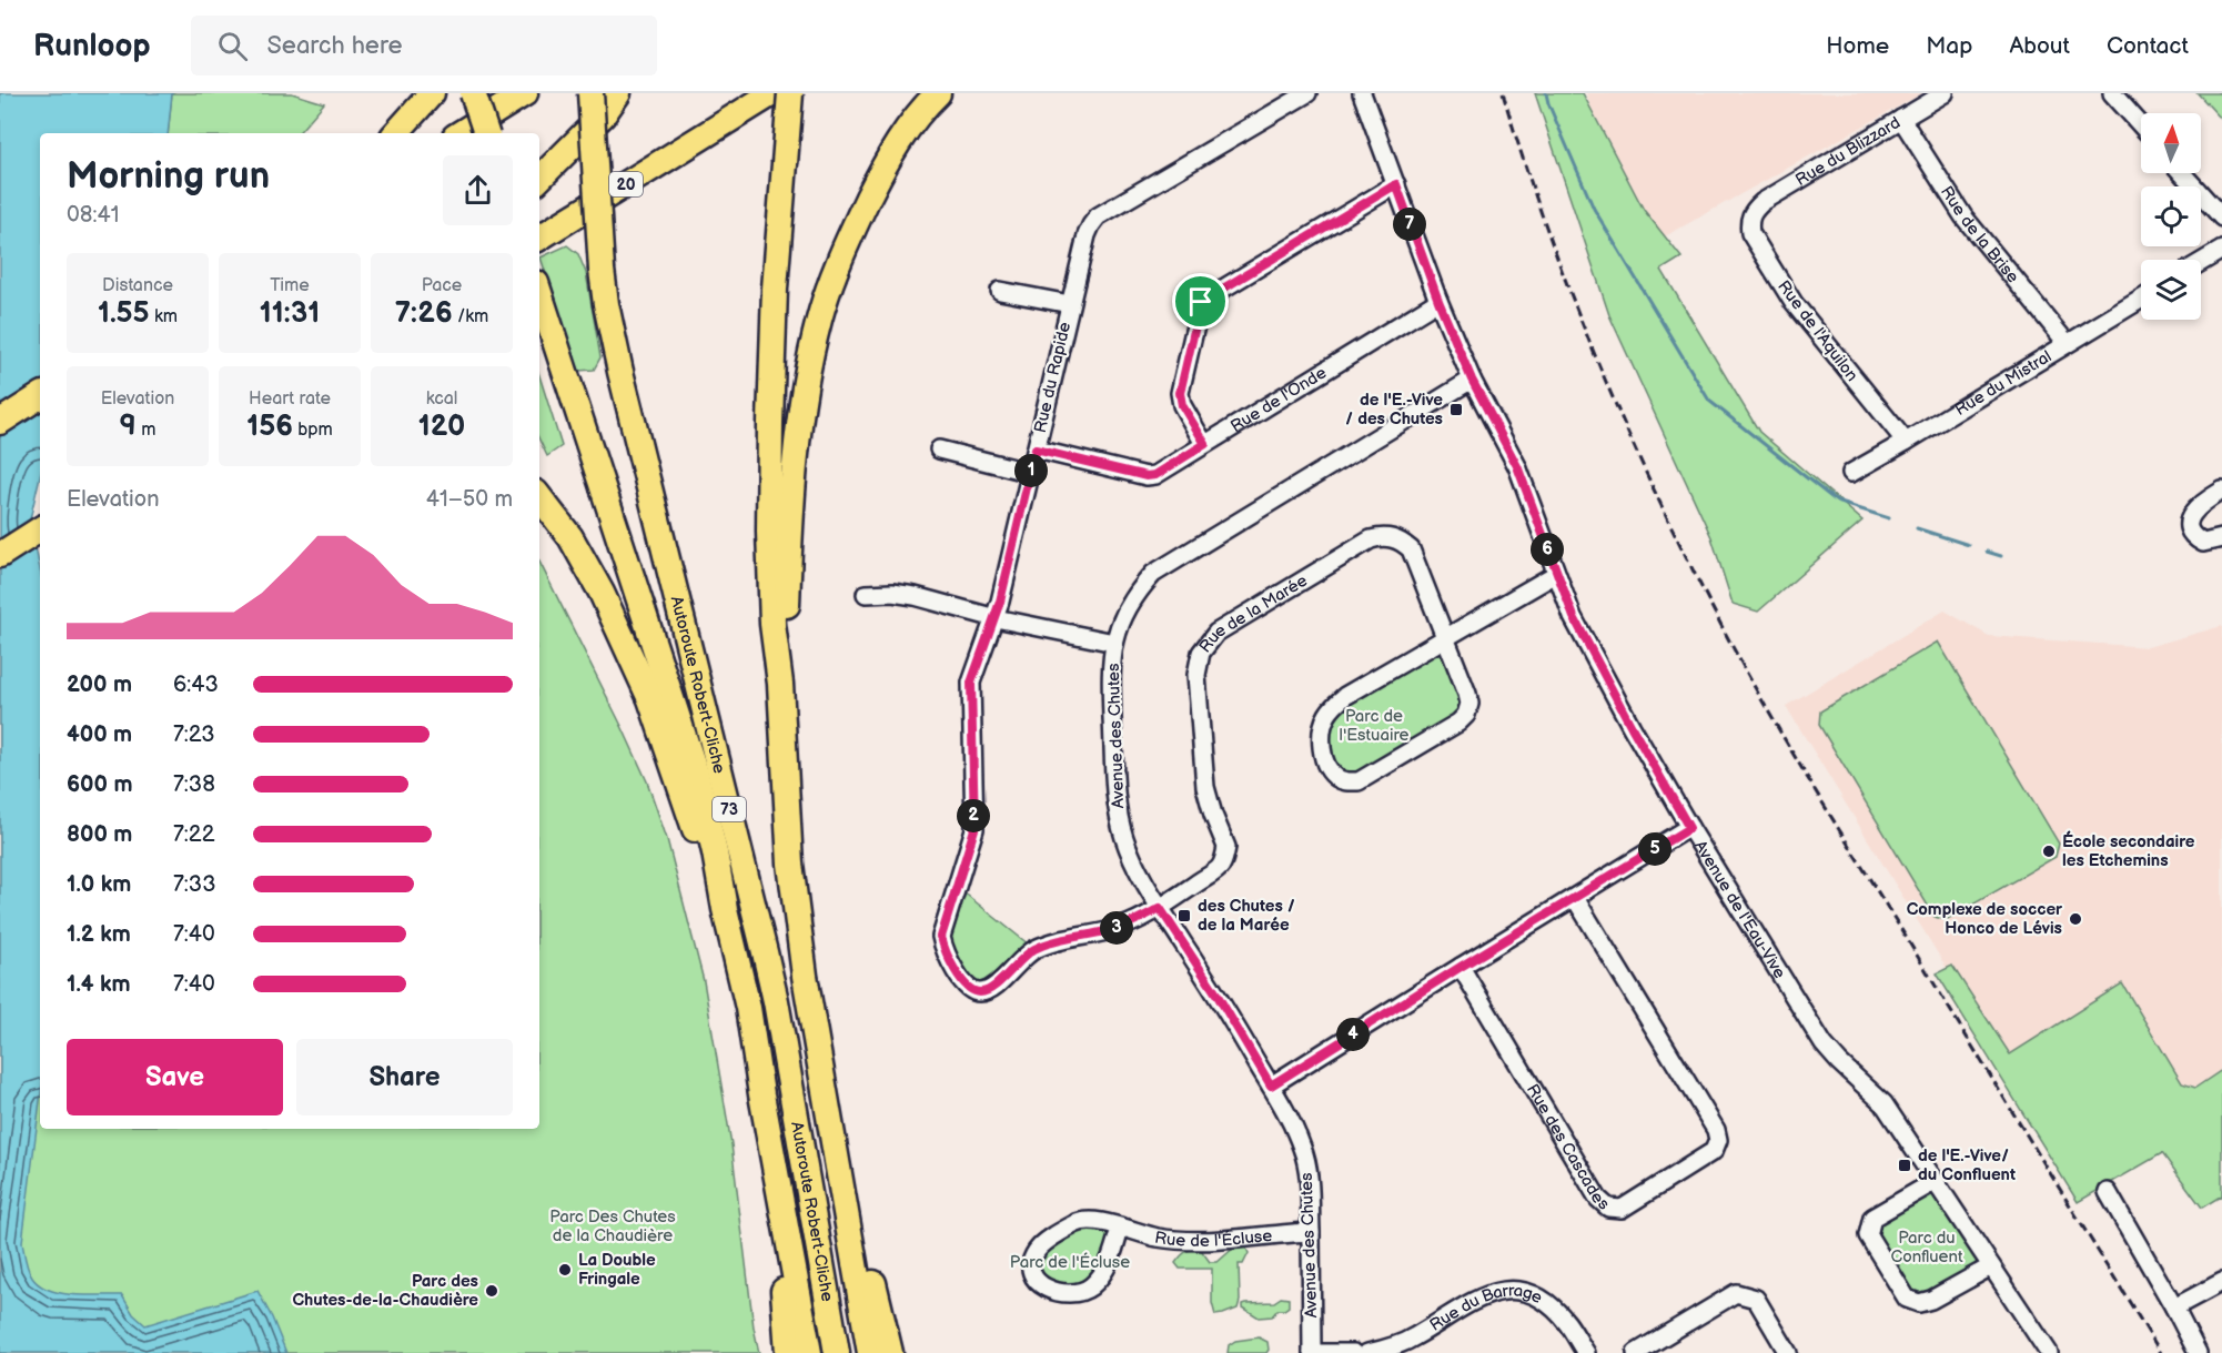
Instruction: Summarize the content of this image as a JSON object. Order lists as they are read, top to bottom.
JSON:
{
  "streets": {
    "highway": ["20", "Autoroute Robert-Cliche", "73"],
    "street": [
      "Rue du Blizzard",
      "Rue de la Brise",
      "Rue de l'Aquilon",
      "Rue du Rapide",
      "Rue du Mistral",
      "Rue de l'Onde",
      "Rue de la Marée",
      "Avenue des Chutes",
      "Avenue de l'Eau-Vive",
      "Rue des Cascades",
      "Rue de l'Écluse",
      "Rue du Barrage"
    ]
  },
  "crossings": [
    ["Rue du Blizzard", "Rue de la Brise"],
    ["Rue du Blizzard", "Rue de l'Aquilon"],
    ["Rue de la Brise", "Rue du Mistral"],
    ["Rue de l'Aquilon", "Rue du Mistral"],
    ["Rue du Rapide", "Rue de l'Onde"],
    ["Rue du Rapide", "Rue de la Marée"],
    ["Rue du Rapide", "Avenue des Chutes"],
    ["Rue de l'Onde", "Avenue de l'Eau-Vive"],
    ["Rue de la Marée", "Avenue des Chutes"],
    ["Avenue des Chutes", "Avenue de l'Eau-Vive"],
    ["Avenue des Chutes", "Rue de l'Écluse"]
  ],
  "parks": [
    "Parc de l'Estuaire",
    "Parc Des Chutes de la Chaudière",
    "Parc du Confluent",
    "Parc de l'Écluse"
  ],
  "places": {
    "transit": ["de l'E.-Vive / des Chutes", "des Chutes / de la Marée", "de l'E.-Vive/ du Confluent"],
    "other": [
      "École secondaire les Etchemins",
      "Complexe de soccer Honco de Lévis",
      "La Double Fringale",
      "Parc des Chutes-de-la-Chaudière"
    ]
  },
  "north": "top",
  "page": {
    "header": "Runloop",
    "search": "Search here",
    "nav": [
      "Home",
      "Map",
      "About",
      "Contact"
    ],
    "heading": ["Morning run", "08:41"],
    "pins": [
      "7",
      "1",
      "6",
      "2",
      "5",
      "3",
      "4"
    ],
    "stats": [
      ["Distance", "1.55 km"],
      ["Time", "11:31"],
      ["Pace", "7:26 /km"],
      ["Elevation", "9 m"],
      ["Heart rate", "156 bpm"],
      ["kcal", "120"]
    ],
    "chart": ["Elevation", "41–50 m"],
    "list": [
      {
        "name": "200 m",
        "note": "6:43"
      },
      {
        "name": "400 m",
        "note": "7:23"
      },
      {
        "name": "600 m",
        "note": "7:38"
      },
      {
        "name": "800 m",
        "note": "7:22"
      },
      {
        "name": "1.0 km",
        "note": "7:33"
      },
      {
        "name": "1.2 km",
        "note": "7:40"
      },
      {
        "name": "1.4 km",
        "note": "7:40"
      }
    ],
    "buttons": ["Save", "Share"]
  }
}
